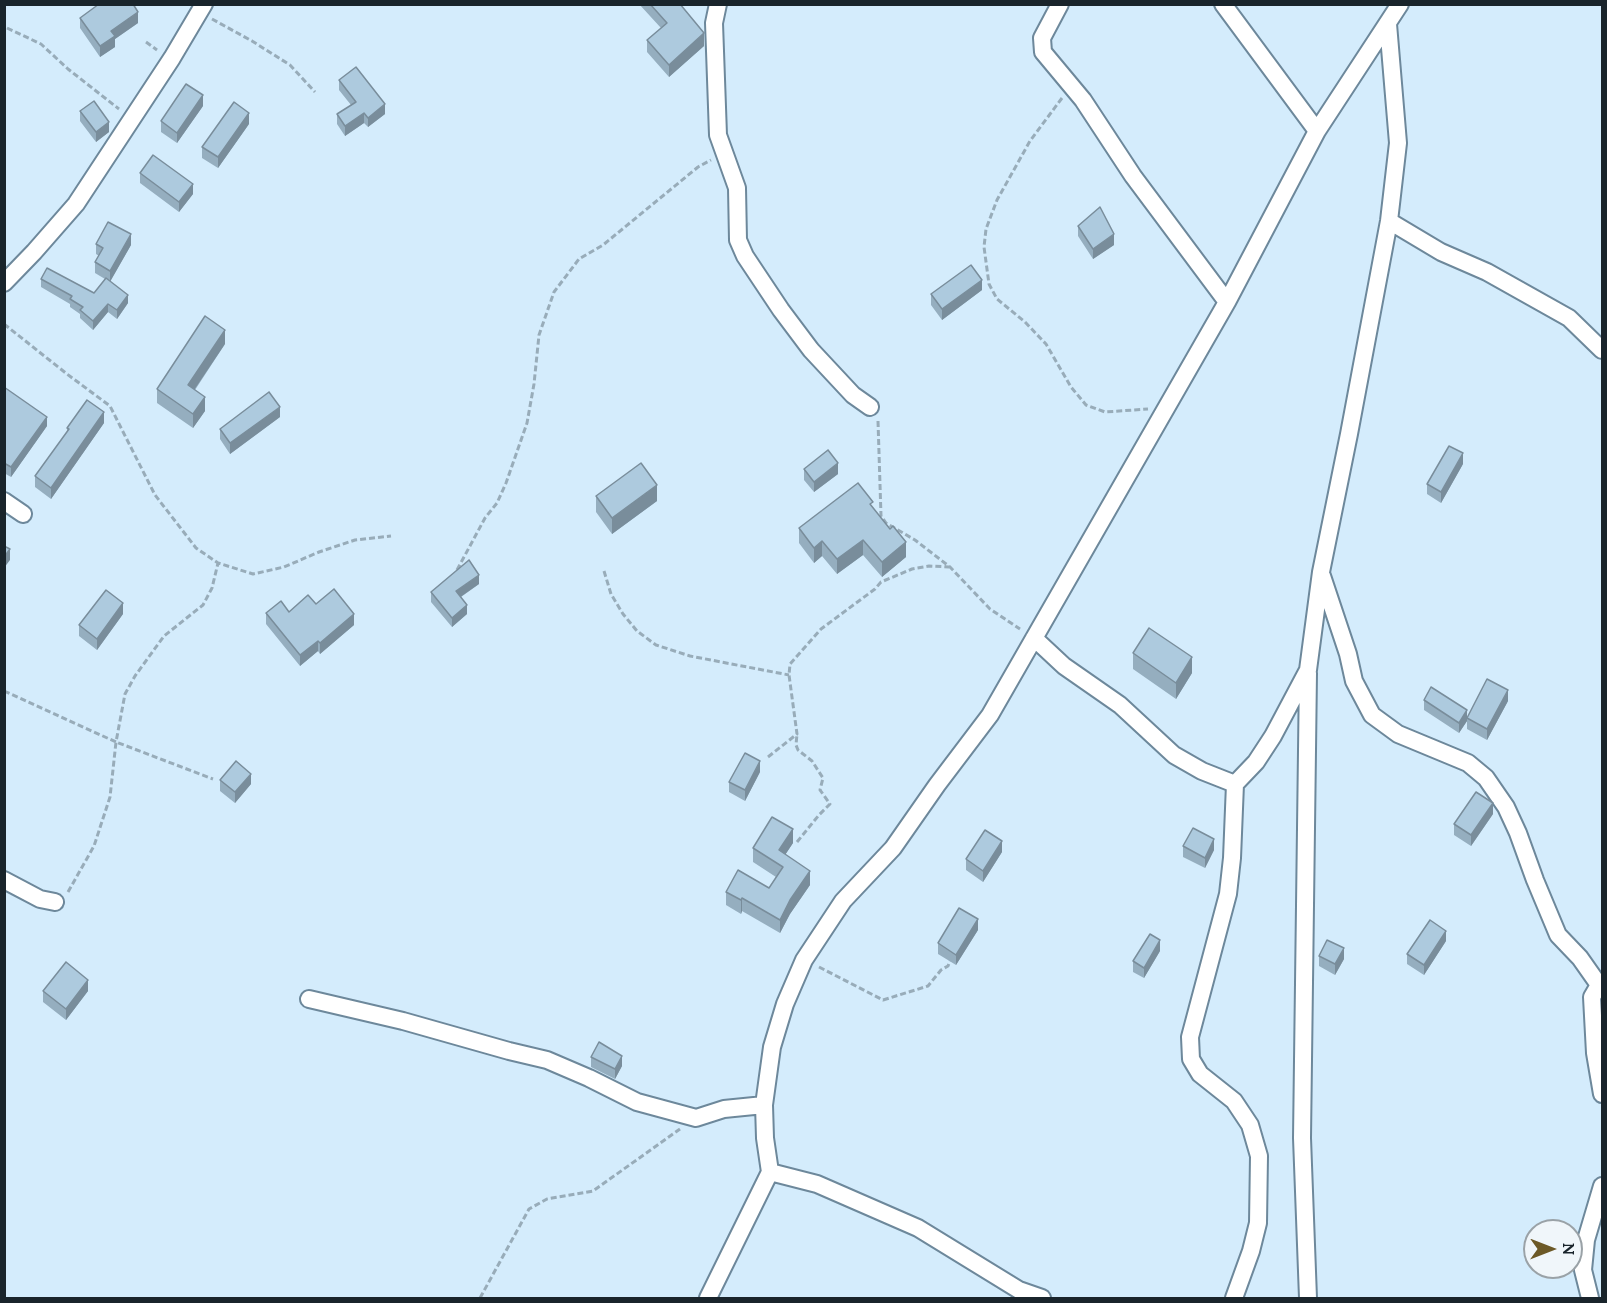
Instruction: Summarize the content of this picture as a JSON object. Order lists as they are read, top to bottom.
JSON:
{
  "north": "right"
}
